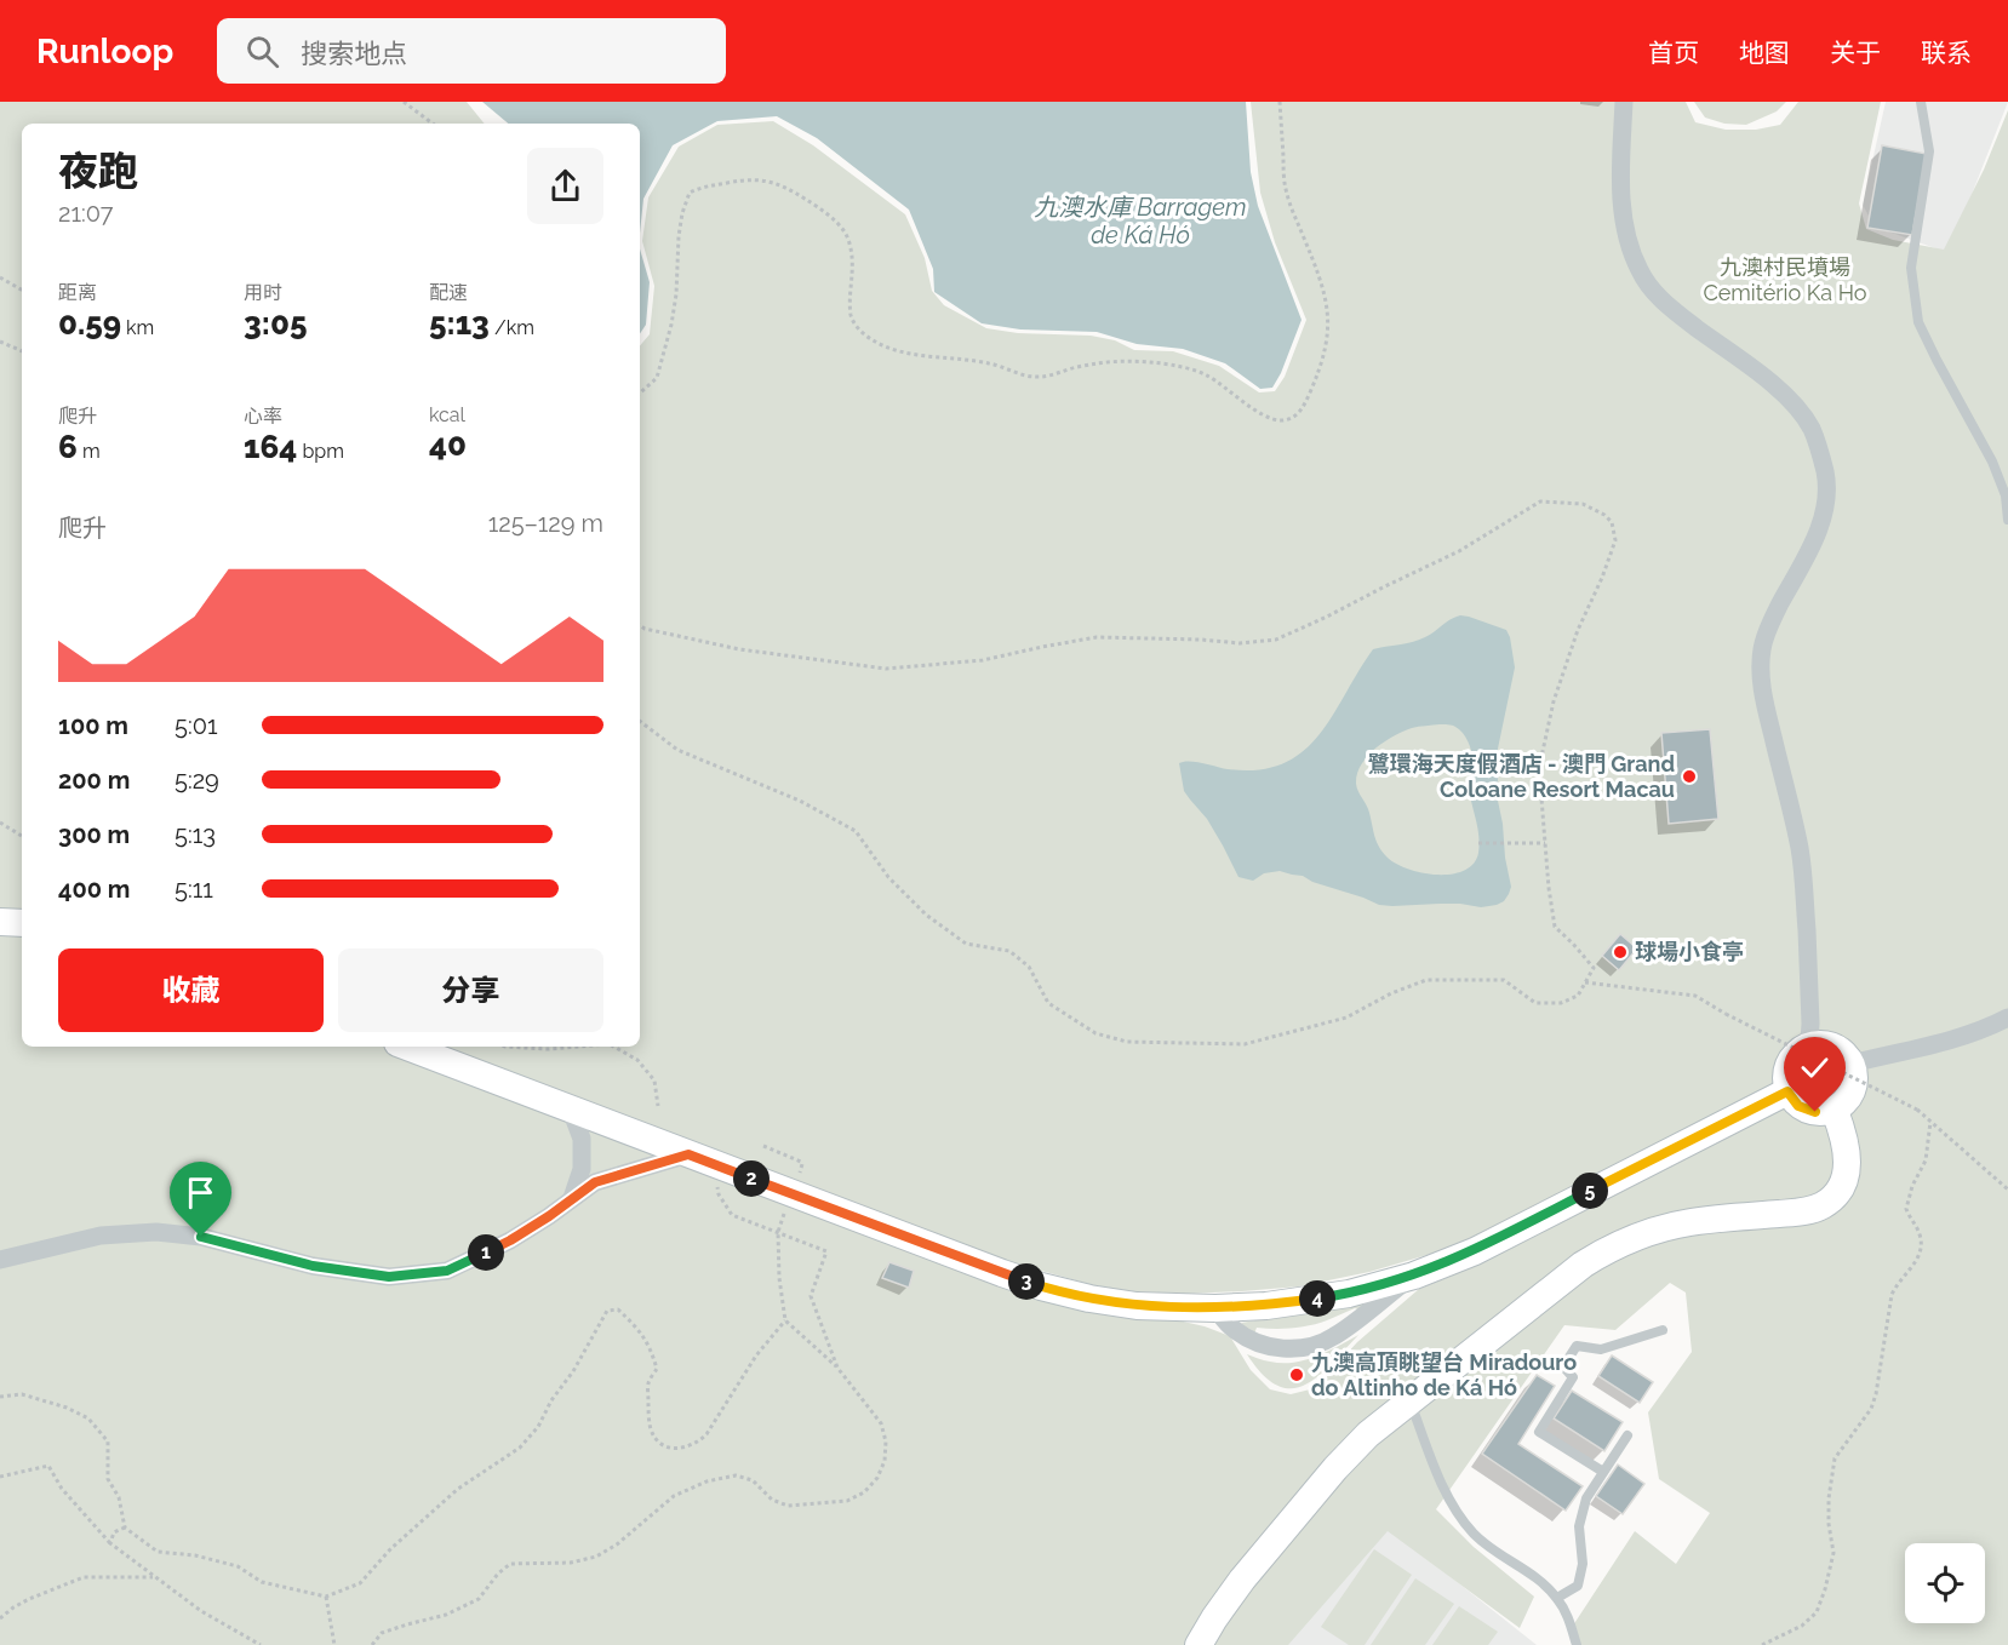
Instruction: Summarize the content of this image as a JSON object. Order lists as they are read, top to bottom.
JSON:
{
  "water": ["九澳水庫 Barragem de Ká Hó"],
  "parks": ["九澳村民墳場 Cemitério Ka Ho"],
  "places": ["鷺環海天度假酒店 - 澳門 Grand Coloane Resort Macau", "球場小食亭", "九澳高頂眺望台 Miradouro do Altinho de Ká Hó"],
  "page": {
    "header": "Runloop",
    "search": "搜索地点",
    "nav": [
      "首页",
      "地图",
      "关于",
      "联系"
    ],
    "heading": ["夜跑", "21:07"],
    "stats": [
      ["距离", "0.59 km"],
      ["用时", "3:05"],
      ["配速", "5:13 /km"],
      ["爬升", "6 m"],
      ["心率", "164 bpm"],
      ["kcal", "40"]
    ],
    "chart": ["爬升", "125–129 m"],
    "list": [
      {
        "name": "100 m",
        "note": "5:01"
      },
      {
        "name": "200 m",
        "note": "5:29"
      },
      {
        "name": "300 m",
        "note": "5:13"
      },
      {
        "name": "400 m",
        "note": "5:11"
      }
    ],
    "buttons": ["收藏", "分享"],
    "pins": [
      "2",
      "5",
      "1",
      "3",
      "4"
    ]
  }
}
